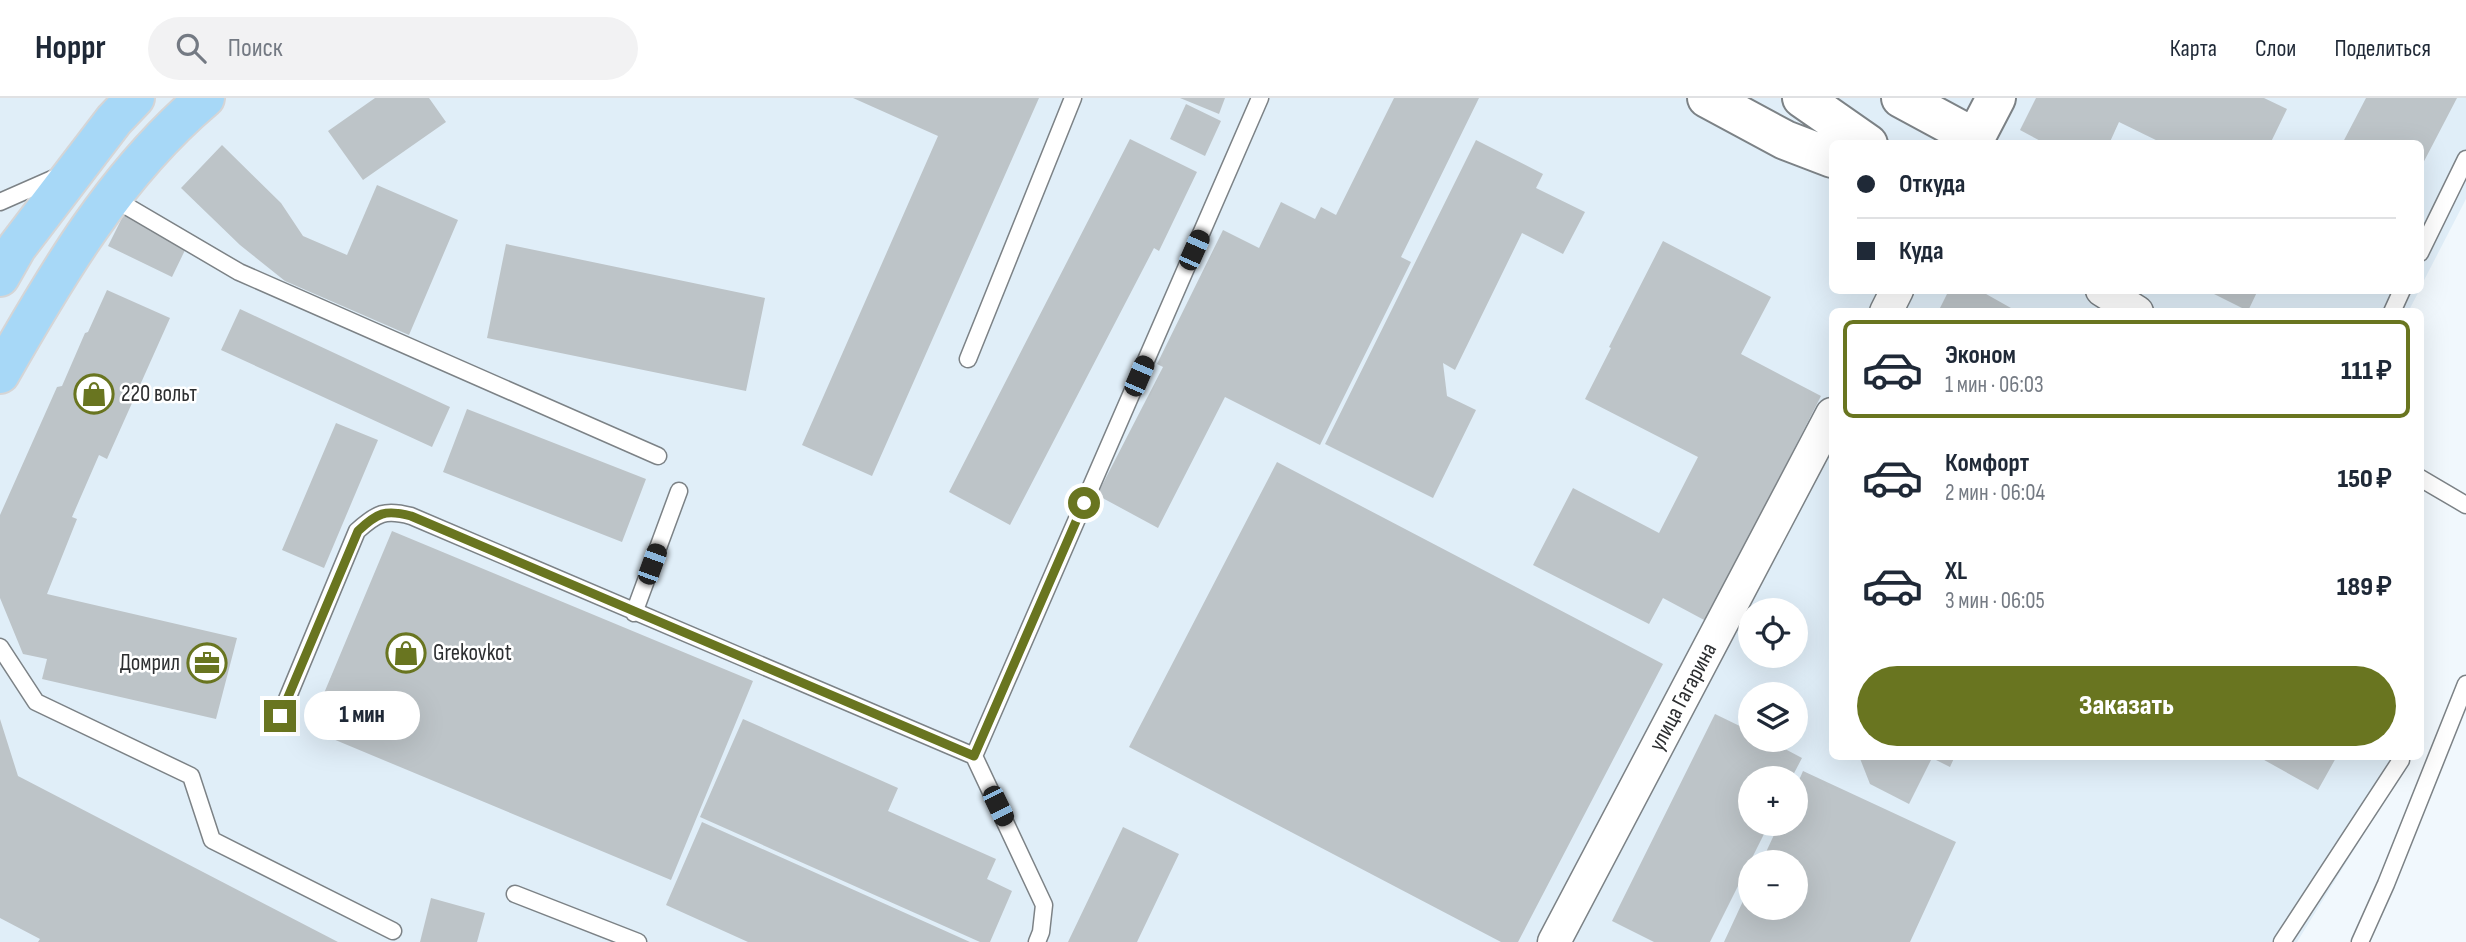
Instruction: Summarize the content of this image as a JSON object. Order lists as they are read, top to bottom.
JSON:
{
  "streets": {
    "street": ["улица Гагарина"]
  },
  "places": {
    "shop": ["220 вольт", "Grekovkot"],
    "office": ["Домрил"]
  },
  "page": {
    "header": "Hoppr",
    "search": "Поиск",
    "nav": ["Карта", "Слои", "Поделиться"],
    "banner": ["Откуда", "Куда"],
    "list": [
      {
        "name": "Эконом",
        "note": "1 мин · 06:03",
        "value": "111 ₽"
      },
      {
        "name": "Комфорт",
        "note": "2 мин · 06:04",
        "value": "150 ₽"
      },
      {
        "name": "XL",
        "note": "3 мин · 06:05",
        "value": "189 ₽"
      }
    ],
    "map_buttons": ["+", "−"],
    "buttons": "Заказать",
    "bubble": "1 мин"
  }
}
